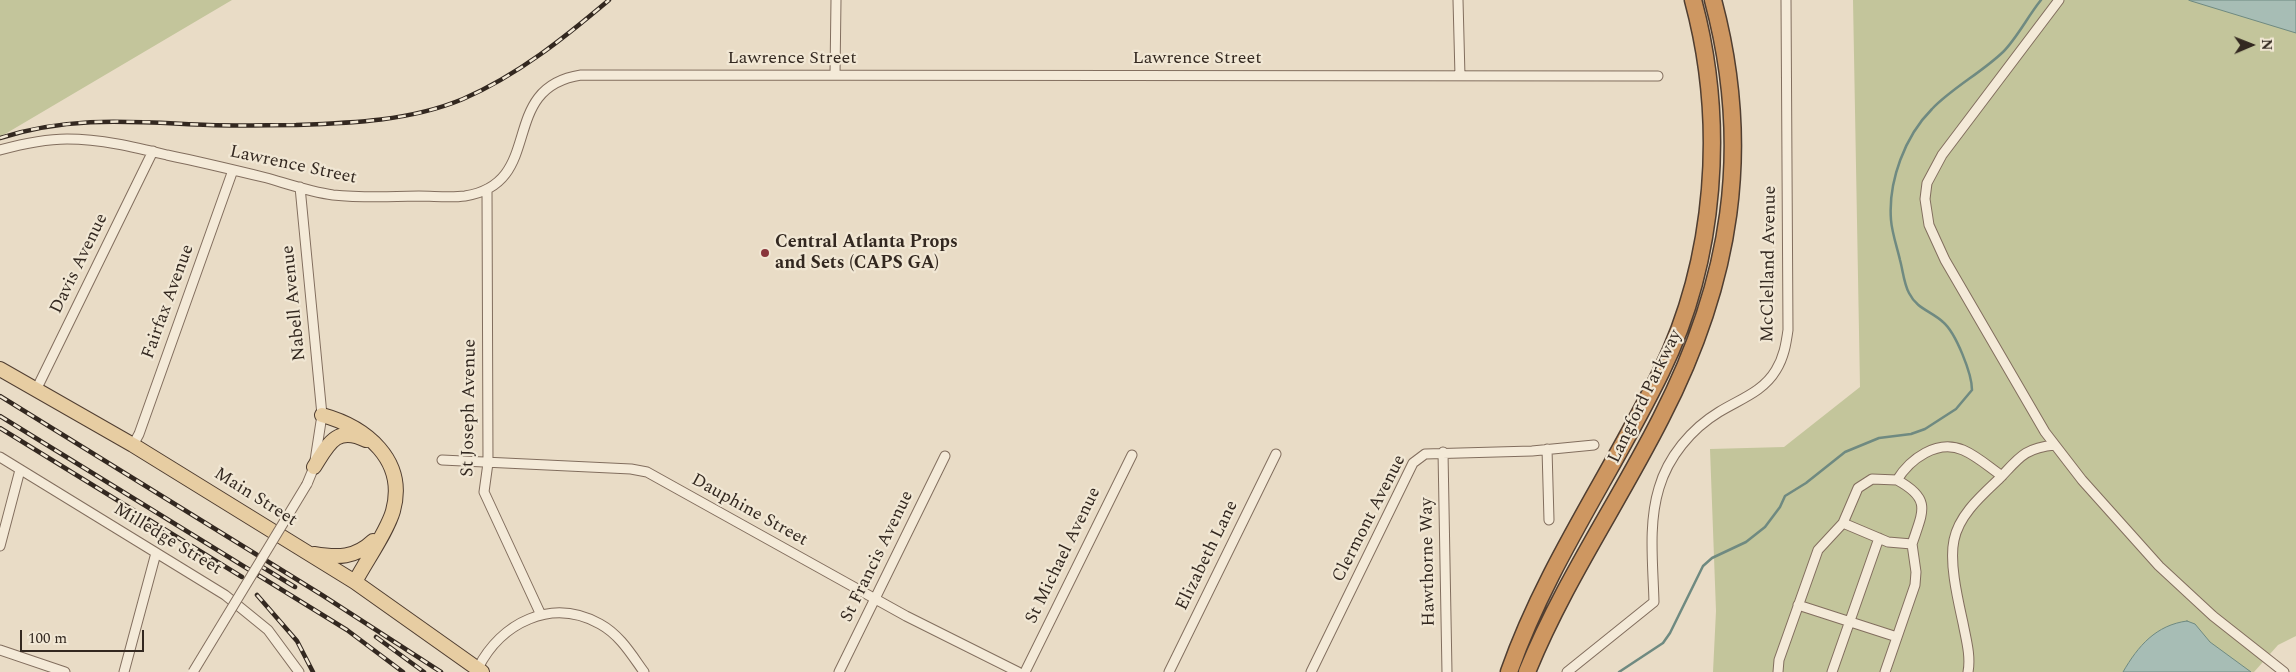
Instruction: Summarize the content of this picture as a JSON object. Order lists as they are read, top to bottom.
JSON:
{
  "streets": {
    "highway": ["Langford Parkway"],
    "main road": ["Main Street"],
    "street": [
      "Lawrence Street",
      "Davis Avenue",
      "McClelland Avenue",
      "Fairfax Avenue",
      "Nabell Avenue",
      "St Joseph Avenue",
      "Dauphine Street",
      "Clermont Avenue",
      "Milledge Street",
      "St Michael Avenue",
      "Elizabeth Lane",
      "St Francis Avenue",
      "Hawthorne Way"
    ]
  },
  "crossings": [
    ["Lawrence Street", "Davis Avenue"],
    ["Lawrence Street", "Fairfax Avenue"],
    ["Lawrence Street", "Nabell Avenue"],
    ["Lawrence Street", "St Joseph Avenue"],
    ["Davis Avenue", "Main Street"],
    ["Fairfax Avenue", "Main Street"],
    ["St Joseph Avenue", "Dauphine Street"],
    ["Dauphine Street", "St Francis Avenue"],
    ["Clermont Avenue", "Hawthorne Way"]
  ],
  "places": ["Central Atlanta Props and Sets (CAPS GA)"],
  "scale_bar": "100 m",
  "north": "right"
}
